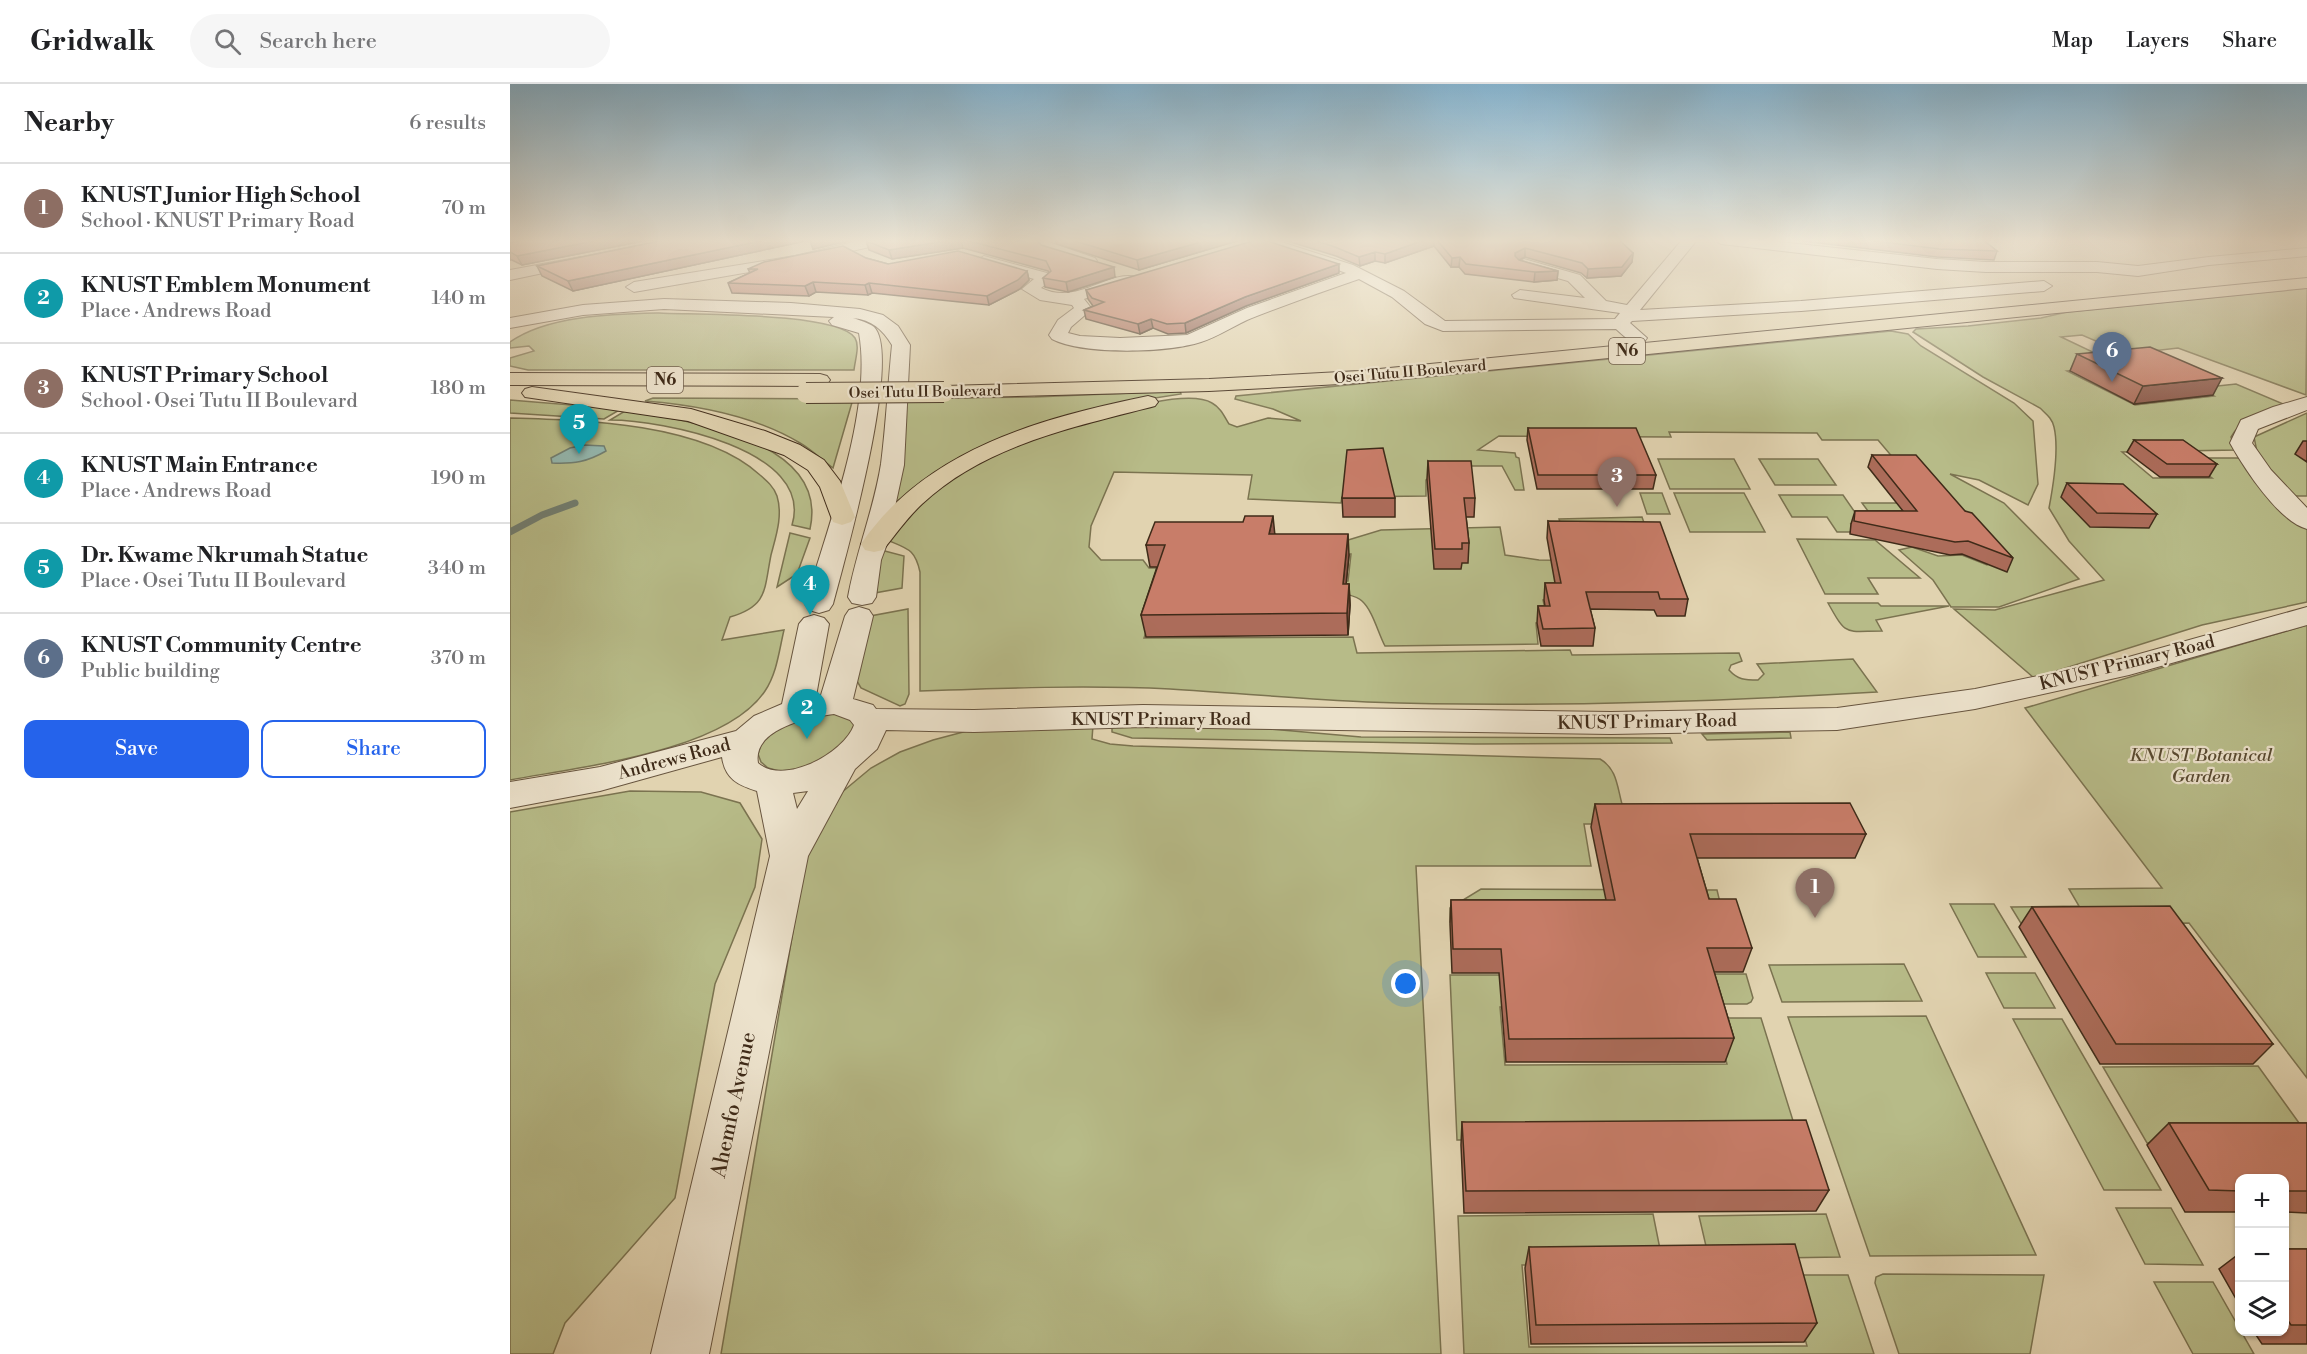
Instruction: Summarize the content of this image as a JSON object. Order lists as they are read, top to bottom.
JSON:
{
  "streets": {
    "highway": ["N6", "Osei Tutu II Boulevard"],
    "street": ["KNUST Primary Road", "Andrews Road", "Ahemfo Avenue"]
  },
  "crossings": [
    ["KNUST Primary Road", "Andrews Road"]
  ],
  "parks": ["KNUST Botanical Garden"],
  "page": {
    "header": "Gridwalk",
    "search": "Search here",
    "nav": ["Map", "Layers", "Share"],
    "heading": ["Nearby", "6 results"],
    "list": [
      {
        "mark": "1",
        "name": "KNUST Junior High School",
        "note": "School · KNUST Primary Road",
        "value": "70 m"
      },
      {
        "mark": "2",
        "name": "KNUST Emblem Monument",
        "note": "Place · Andrews Road",
        "value": "140 m"
      },
      {
        "mark": "3",
        "name": "KNUST Primary School",
        "note": "School · Osei Tutu II Boulevard",
        "value": "180 m"
      },
      {
        "mark": "4",
        "name": "KNUST Main Entrance",
        "note": "Place · Andrews Road",
        "value": "190 m"
      },
      {
        "mark": "5",
        "name": "Dr. Kwame Nkrumah Statue",
        "note": "Place · Osei Tutu II Boulevard",
        "value": "340 m"
      },
      {
        "mark": "6",
        "name": "KNUST Community Centre",
        "note": "Public building",
        "value": "370 m"
      }
    ],
    "pins": [
      "6",
      "5",
      "3",
      "4",
      "2",
      "1"
    ],
    "buttons": ["Save", "Share"],
    "map_buttons": ["+", "−"]
  }
}
